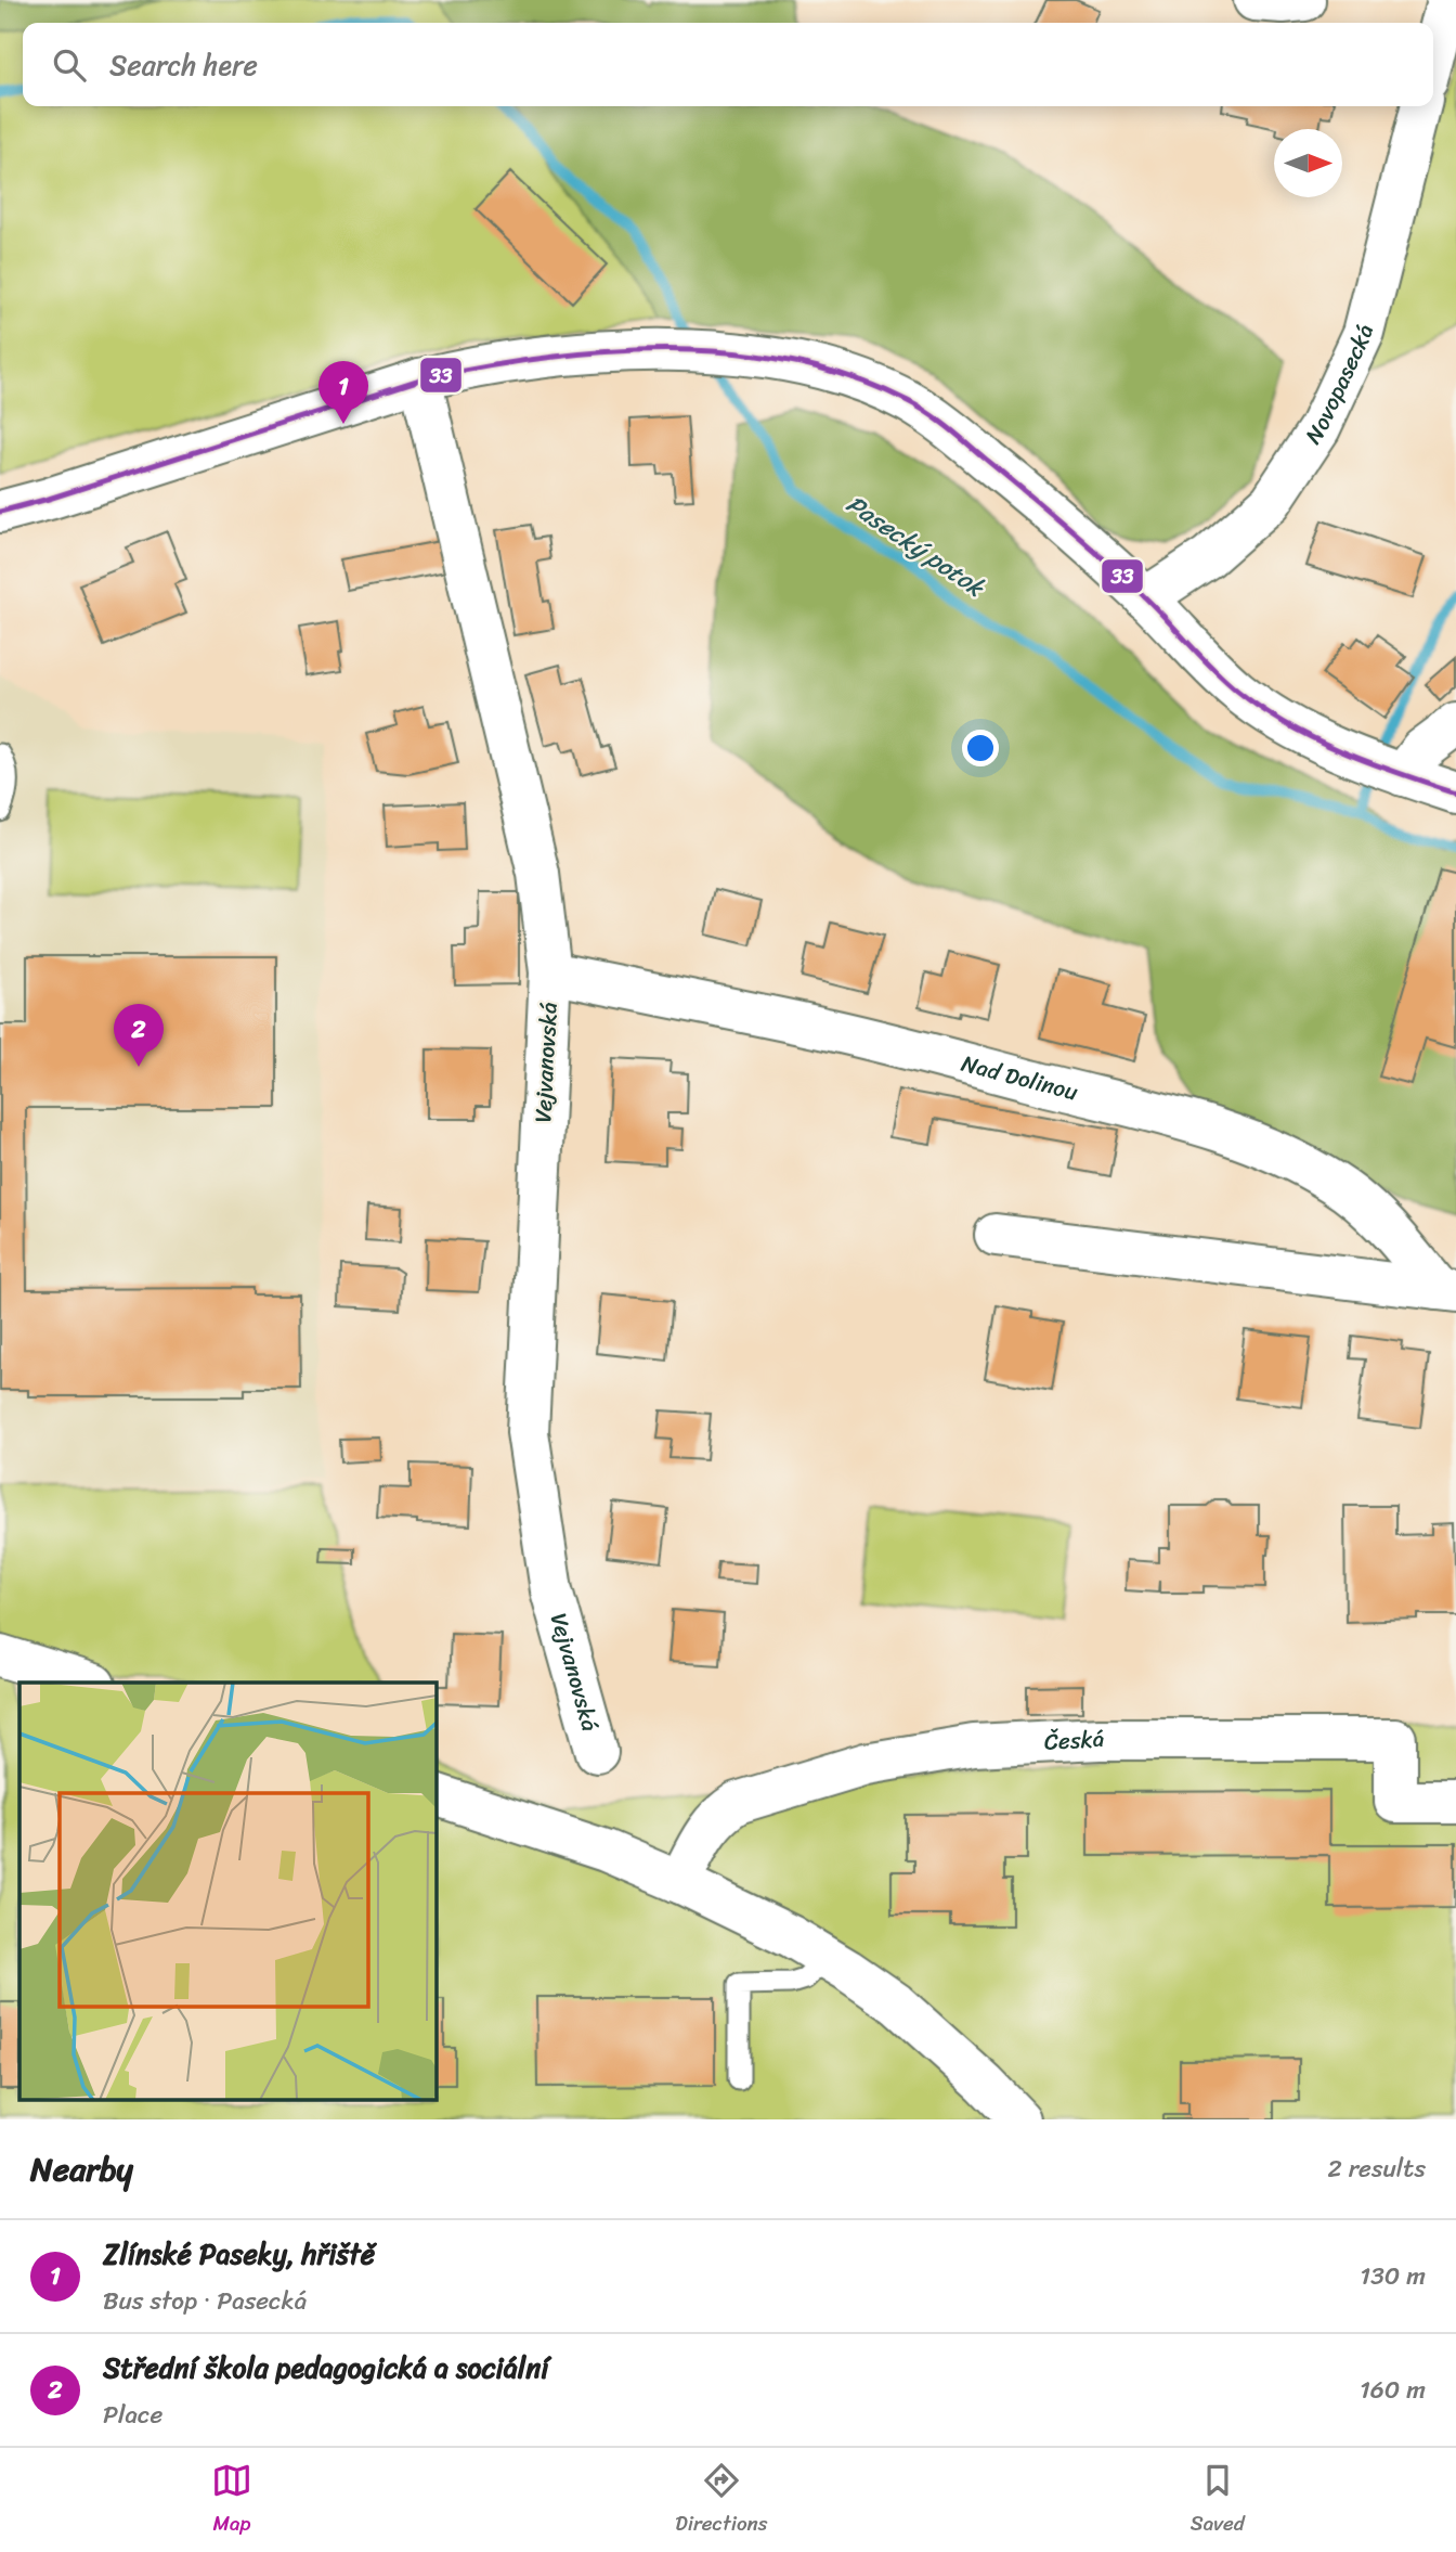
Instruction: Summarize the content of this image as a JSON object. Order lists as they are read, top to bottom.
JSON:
{
  "streets": {
    "street": [
      "Novopasecká",
      "Vejvanovská",
      "Nad Dolinou",
      "Česká"
    ]
  },
  "crossings": [
    ["Vejvanovská", "Nad Dolinou"]
  ],
  "water": ["Pasecký potok"],
  "lines": ["transit line 33"],
  "north": "right",
  "page": {
    "search": "Search here",
    "pins": ["1", "2"],
    "heading": ["Nearby", "2 results"],
    "list": [
      {
        "mark": "1",
        "name": "Zlínské Paseky, hřiště",
        "note": "Bus stop · Pasecká",
        "value": "130 m"
      },
      {
        "mark": "2",
        "name": "Střední škola pedagogická a sociální",
        "note": "Place",
        "value": "160 m"
      }
    ],
    "nav": ["Map", "Directions", "Saved"]
  }
}
